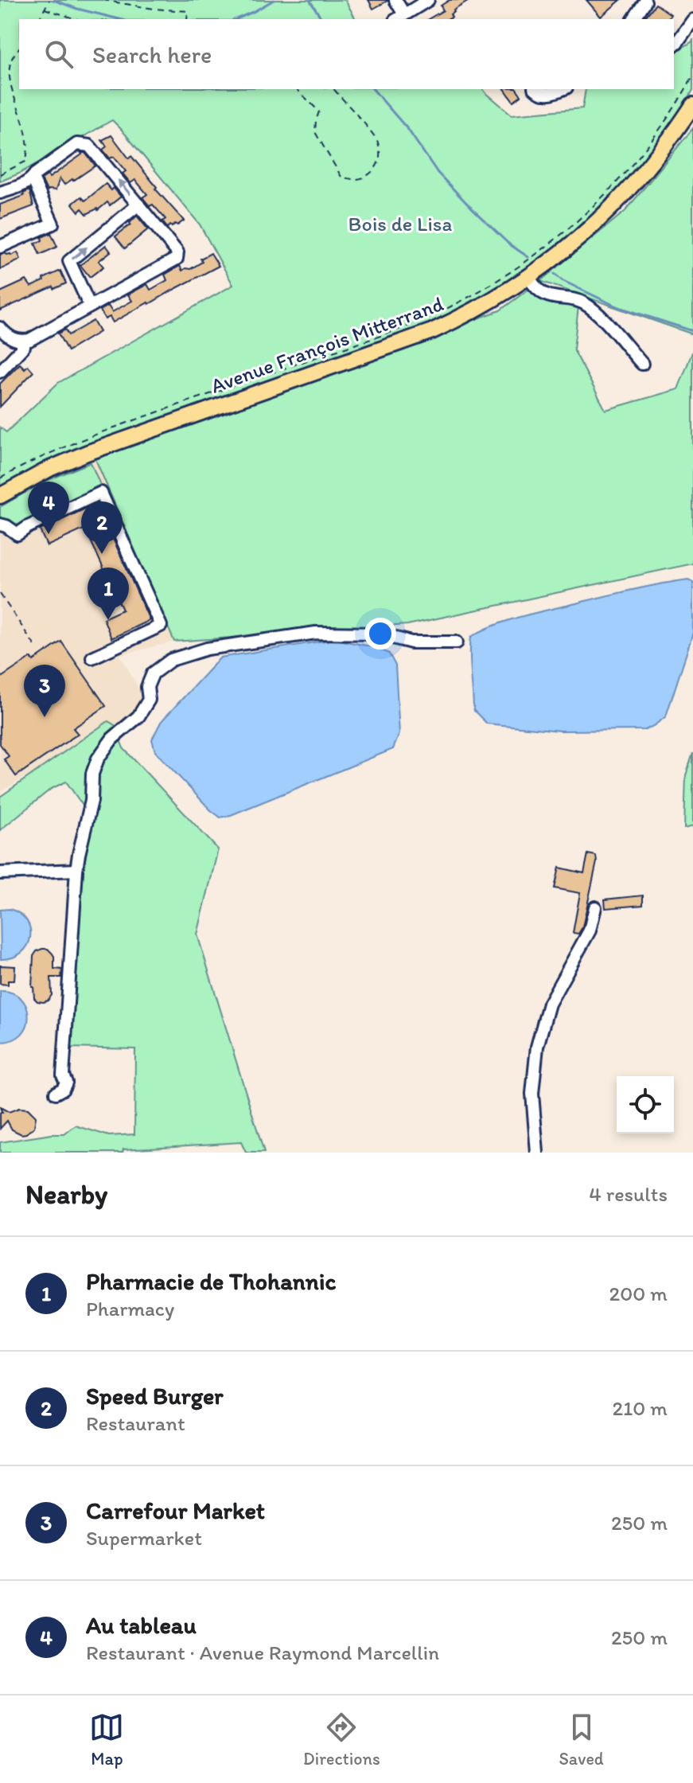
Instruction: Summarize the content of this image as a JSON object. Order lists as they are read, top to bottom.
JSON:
{
  "streets": {
    "main road": ["Avenue François Mitterrand"]
  },
  "parks": ["Bois de Lisa"],
  "page": {
    "search": "Search here",
    "pins": [
      "4",
      "2",
      "1",
      "3"
    ],
    "heading": ["Nearby", "4 results"],
    "list": [
      {
        "mark": "1",
        "name": "Pharmacie de Thohannic",
        "note": "Pharmacy",
        "value": "200 m"
      },
      {
        "mark": "2",
        "name": "Speed Burger",
        "note": "Restaurant",
        "value": "210 m"
      },
      {
        "mark": "3",
        "name": "Carrefour Market",
        "note": "Supermarket",
        "value": "250 m"
      },
      {
        "mark": "4",
        "name": "Au tableau",
        "note": "Restaurant · Avenue Raymond Marcellin",
        "value": "250 m"
      }
    ],
    "nav": ["Map", "Directions", "Saved"]
  }
}
